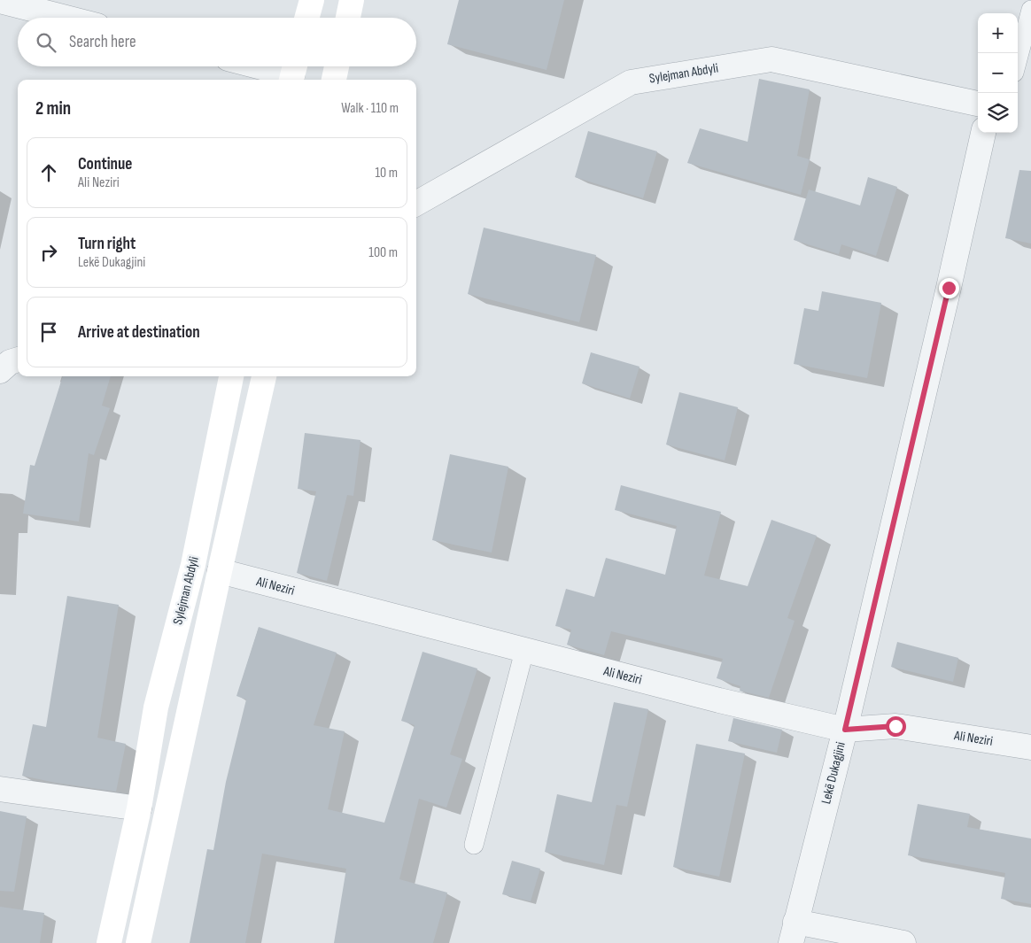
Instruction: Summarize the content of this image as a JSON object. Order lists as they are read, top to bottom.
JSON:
{
  "streets": {
    "main road": ["Sylejman Abdyli"],
    "street": ["Ali Neziri", "Lekë Dukagjini"]
  },
  "crossings": [
    ["Ali Neziri", "Lekë Dukagjini"]
  ],
  "page": {
    "map_buttons": ["+", "−"],
    "search": "Search here",
    "heading": ["2 min", "Walk · 110 m"],
    "list": [
      ["Continue", "Ali Neziri", "10 m"],
      ["Turn right", "Lekë Dukagjini", "100 m"],
      "Arrive at destination"
    ]
  }
}
